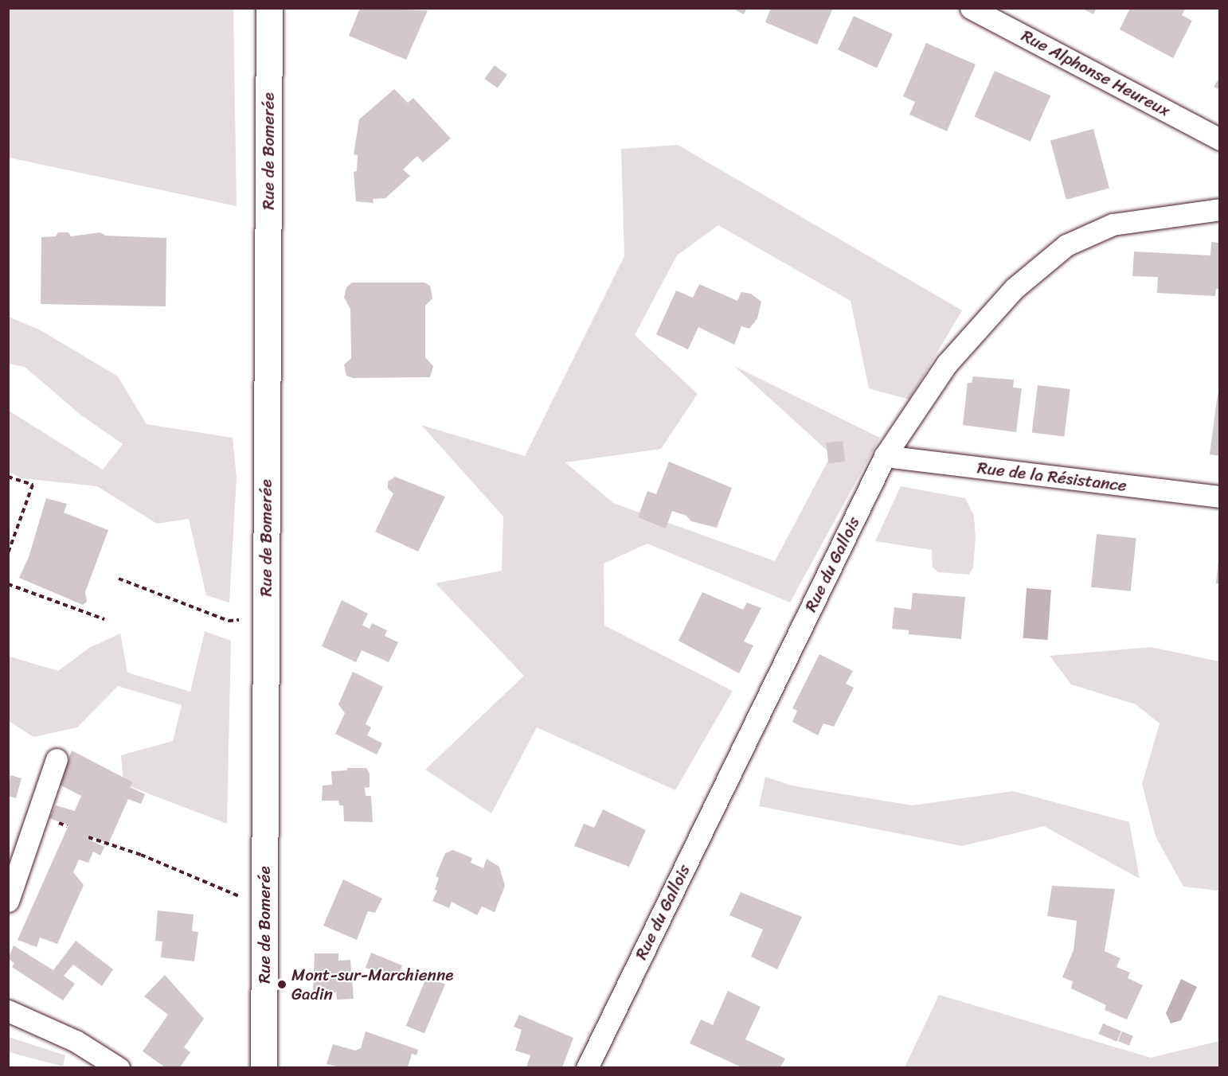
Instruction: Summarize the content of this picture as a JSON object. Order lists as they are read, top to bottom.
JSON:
{
  "streets": {
    "main road": ["Rue de Bomerée"],
    "street": ["Rue Alphonse Heureux", "Rue de la Résistance", "Rue du Gallois"]
  },
  "crossings": [
    ["Rue de la Résistance", "Rue du Gallois"]
  ],
  "places": ["Mont-sur-Marchienne Gadin"]
}
